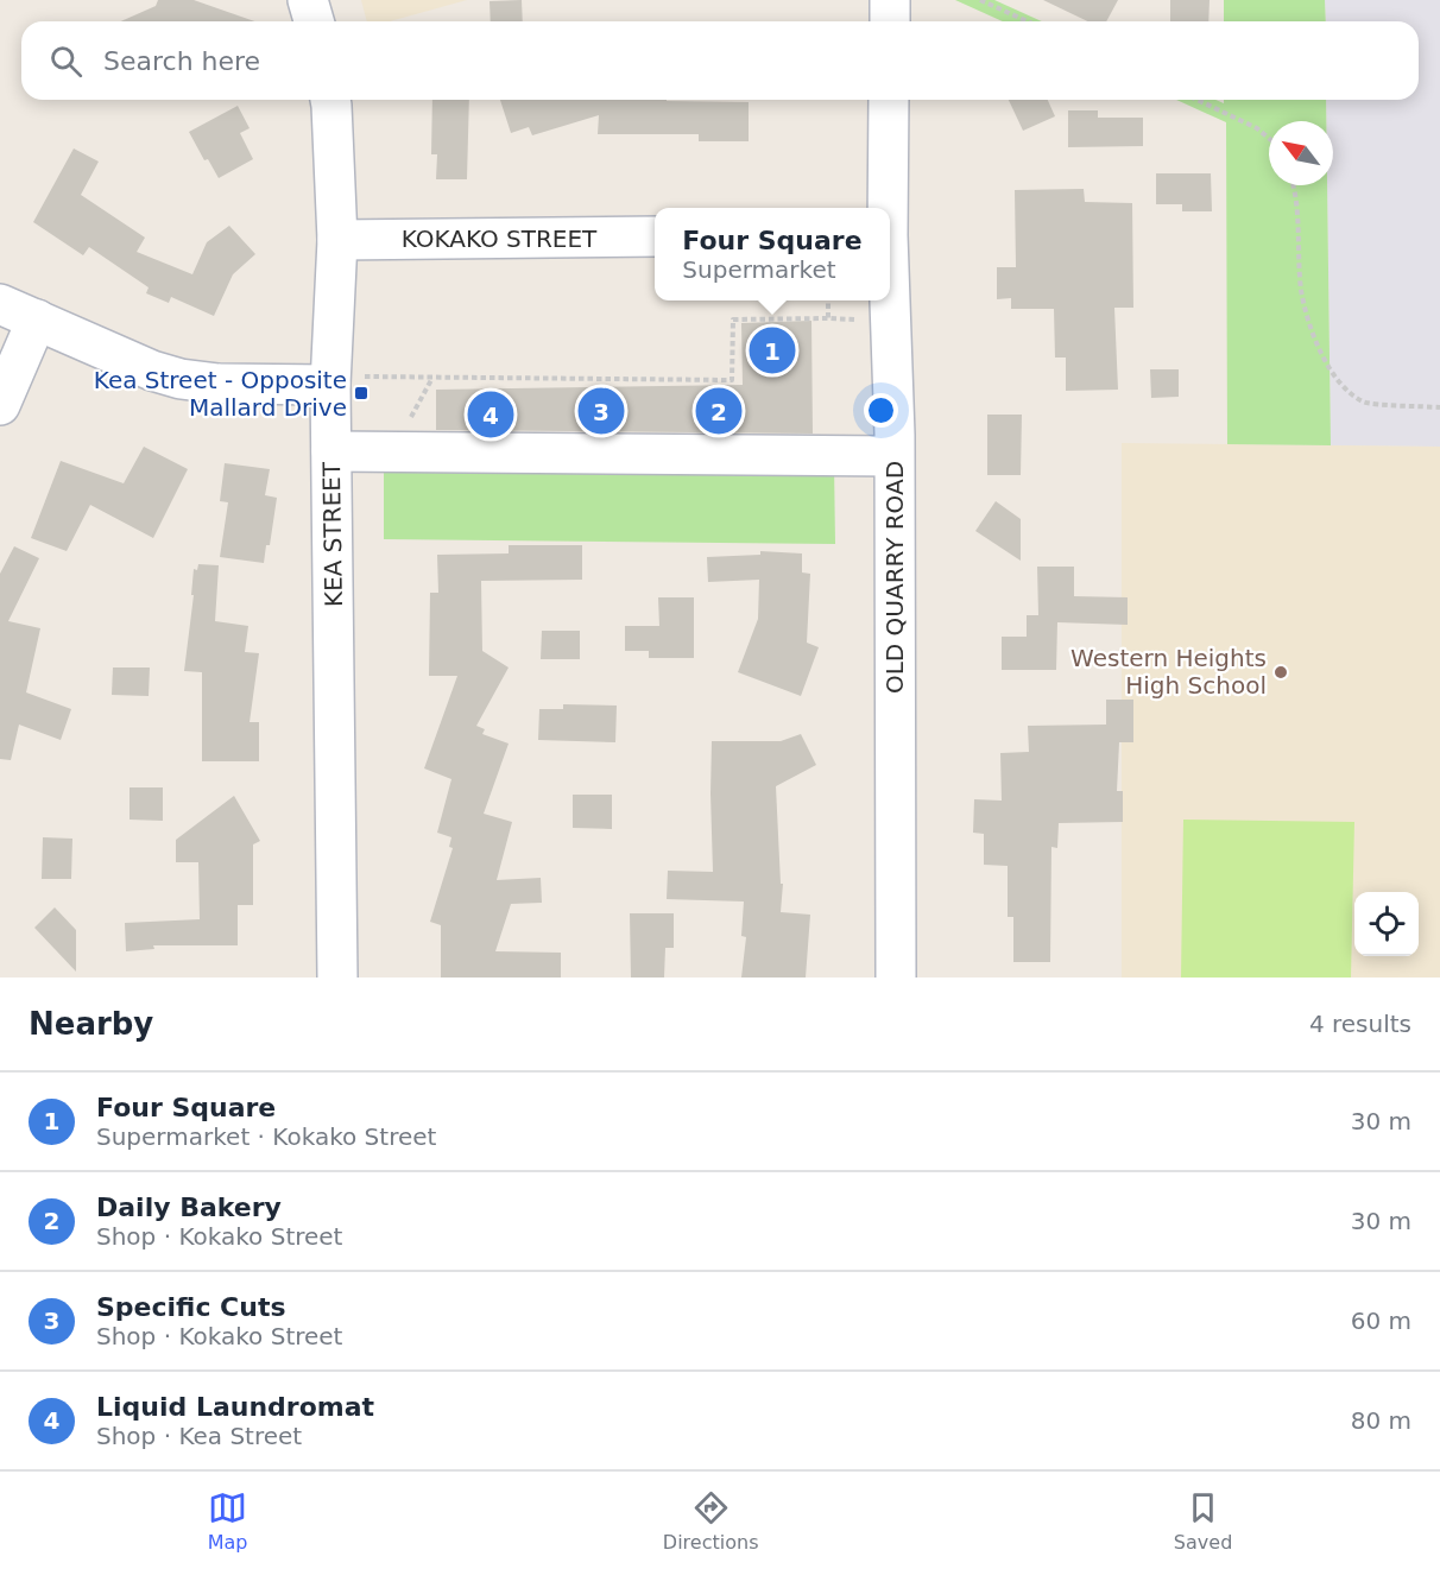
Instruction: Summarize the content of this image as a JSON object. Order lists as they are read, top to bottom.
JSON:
{
  "streets": {
    "street": ["KOKAKO STREET", "KEA STREET", "OLD QUARRY ROAD"]
  },
  "crossings": [
    ["KOKAKO STREET", "KEA STREET"]
  ],
  "places": {
    "transit": ["Kea Street - Opposite Mallard Drive"],
    "other": ["Western Heights High School"]
  },
  "north": "top left",
  "page": {
    "search": "Search here",
    "popup": ["Four Square", "Supermarket"],
    "pins": [
      "1",
      "2",
      "3",
      "4"
    ],
    "heading": ["Nearby", "4 results"],
    "list": [
      {
        "mark": "1",
        "name": "Four Square",
        "note": "Supermarket · Kokako Street",
        "value": "30 m"
      },
      {
        "mark": "2",
        "name": "Daily Bakery",
        "note": "Shop · Kokako Street",
        "value": "30 m"
      },
      {
        "mark": "3",
        "name": "Specific Cuts",
        "note": "Shop · Kokako Street",
        "value": "60 m"
      },
      {
        "mark": "4",
        "name": "Liquid Laundromat",
        "note": "Shop · Kea Street",
        "value": "80 m"
      }
    ],
    "nav": ["Map", "Directions", "Saved"]
  }
}
